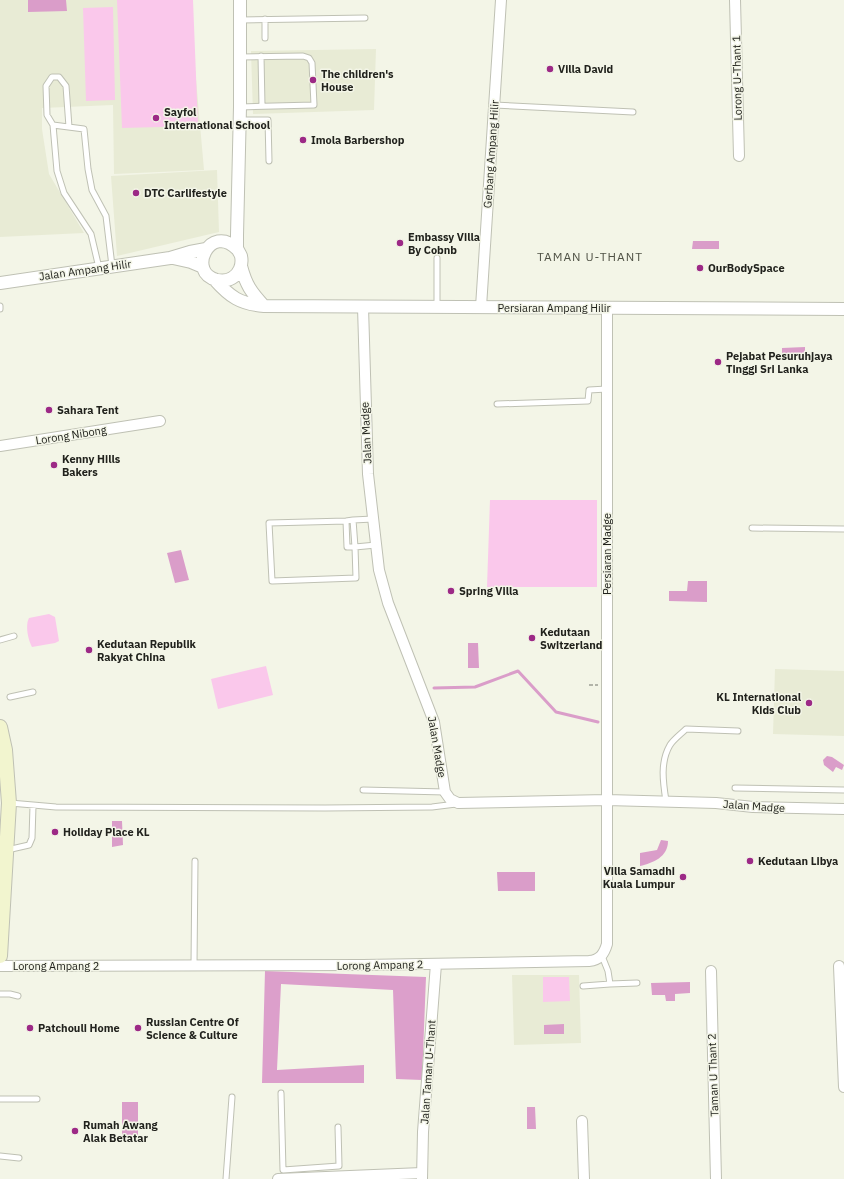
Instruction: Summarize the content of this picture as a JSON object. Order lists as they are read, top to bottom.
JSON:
{
  "streets": {
    "street": [
      "Lorong U-Thant 1",
      "Gerbang Ampang Hilir",
      "Jalan Ampang Hilir",
      "Persiaran Ampang Hilir",
      "Jalan Madge",
      "Lorong Nibong",
      "Persiaran Madge",
      "Lorong Ampang 2",
      "Jalan Taman U-Thant",
      "Taman U Thant 2"
    ]
  },
  "crossings": [
    ["Gerbang Ampang Hilir", "Persiaran Ampang Hilir"],
    ["Jalan Ampang Hilir", "Persiaran Ampang Hilir"],
    ["Persiaran Ampang Hilir", "Jalan Madge"],
    ["Persiaran Ampang Hilir", "Persiaran Madge"],
    ["Jalan Madge", "Persiaran Madge"],
    ["Lorong Ampang 2", "Jalan Taman U-Thant"]
  ],
  "districts": ["TAMAN U-THANT"],
  "places": [
    "Villa David",
    "The children's House",
    "Sayfol International School",
    "Imola Barbershop",
    "DTC Carlifestyle",
    "Embassy Villa By Cobnb",
    "OurBodySpace",
    "Pejabat Pesuruhjaya Tinggi Sri Lanka",
    "Sahara Tent",
    "Kenny Hills Bakers",
    "Spring Villa",
    "Kedutaan Switzerland",
    "Kedutaan Republik Rakyat China",
    "KL International Kids Club",
    "Holiday Place KL",
    "Kedutaan Libya",
    "Villa Samadhi Kuala Lumpur",
    "Patchouli Home",
    "Russian Centre Of Science & Culture",
    "Rumah Awang Alak Betatar"
  ]
}
